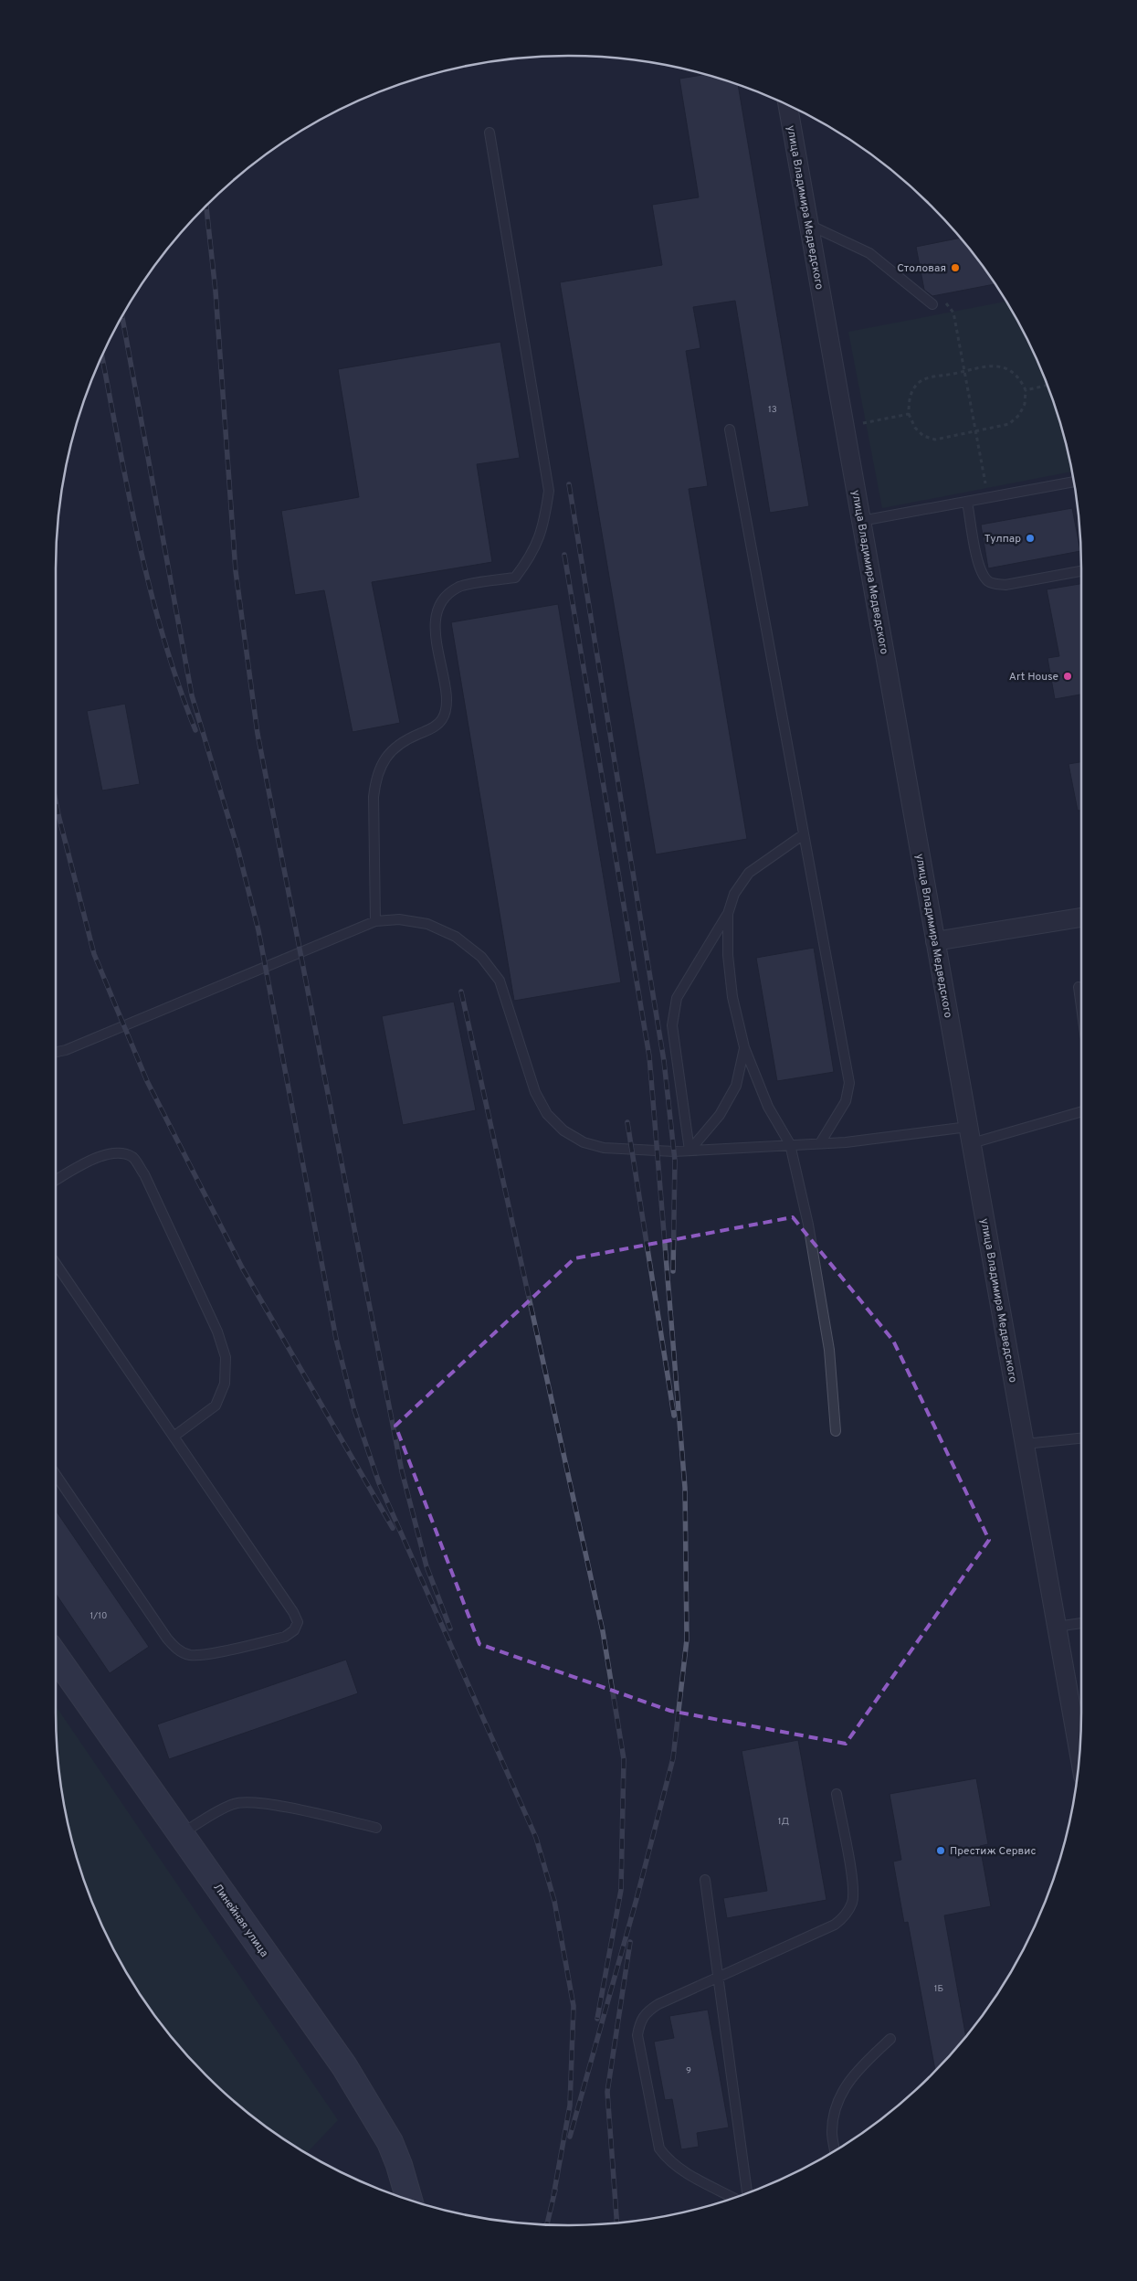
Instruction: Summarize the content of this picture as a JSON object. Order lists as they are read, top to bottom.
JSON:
{
  "streets": {
    "street": ["улица Владимира Медведского", "Линейная улица"]
  },
  "places": [
    "Столовая",
    "Тулпар",
    "Art House",
    "Престиж Сервис"
  ],
  "house_numbers": [
    "13",
    "1/10",
    "1Д",
    "1Б",
    "9"
  ]
}
